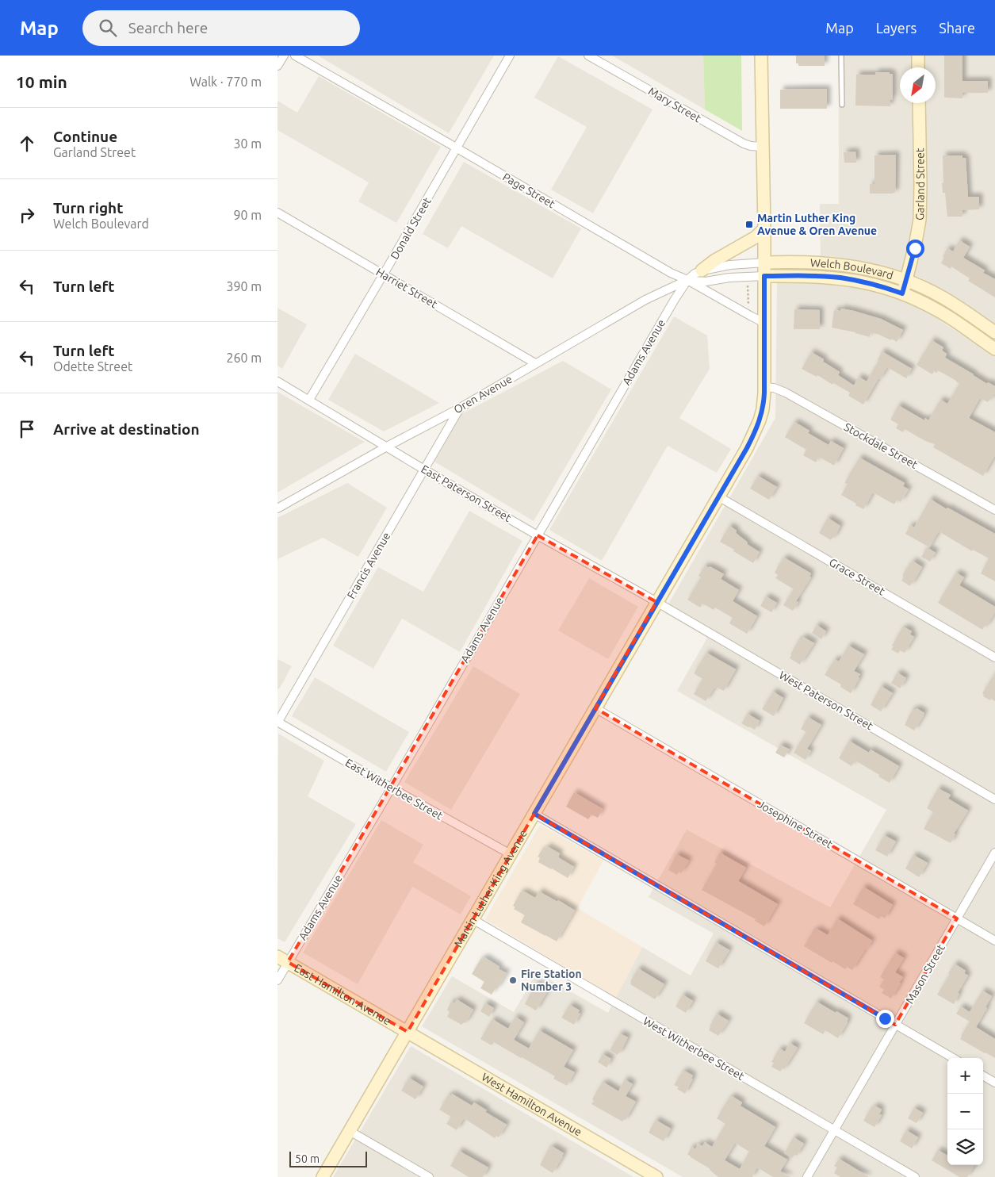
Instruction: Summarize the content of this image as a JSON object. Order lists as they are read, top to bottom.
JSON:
{
  "streets": {
    "street": [
      "Mary Street",
      "Garland Street",
      "Page Street",
      "Donald Street",
      "Welch Boulevard",
      "Harriet Street",
      "Adams Avenue",
      "Oren Avenue",
      "Stockdale Street",
      "East Paterson Street",
      "Francis Avenue",
      "Grace Street",
      "West Paterson Street",
      "East Witherbee Street",
      "Josephine Street",
      "Martin Luther King Avenue",
      "Mason Street",
      "East Hamilton Avenue",
      "West Witherbee Street",
      "West Hamilton Avenue"
    ]
  },
  "crossings": [
    ["Mary Street", "Martin Luther King Avenue"],
    ["Garland Street", "Welch Boulevard"],
    ["Page Street", "Donald Street"],
    ["Page Street", "Adams Avenue"],
    ["Page Street", "Oren Avenue"],
    ["Page Street", "Martin Luther King Avenue"],
    ["Donald Street", "Harriet Street"],
    ["Donald Street", "East Paterson Street"],
    ["Welch Boulevard", "Oren Avenue"],
    ["Welch Boulevard", "Martin Luther King Avenue"],
    ["Harriet Street", "Oren Avenue"],
    ["Adams Avenue", "Oren Avenue"],
    ["Adams Avenue", "East Paterson Street"],
    ["Adams Avenue", "East Witherbee Street"],
    ["Adams Avenue", "East Hamilton Avenue"],
    ["Oren Avenue", "East Paterson Street"],
    ["Oren Avenue", "Francis Avenue"],
    ["Oren Avenue", "Martin Luther King Avenue"],
    ["Stockdale Street", "Martin Luther King Avenue"],
    ["East Paterson Street", "Francis Avenue"],
    ["East Paterson Street", "West Paterson Street"],
    ["East Paterson Street", "Martin Luther King Avenue"],
    ["Francis Avenue", "East Witherbee Street"],
    ["Grace Street", "Martin Luther King Avenue"],
    ["West Paterson Street", "Martin Luther King Avenue"],
    ["East Witherbee Street", "Martin Luther King Avenue"],
    ["Josephine Street", "Martin Luther King Avenue"],
    ["Josephine Street", "Mason Street"],
    ["Martin Luther King Avenue", "East Hamilton Avenue"],
    ["Martin Luther King Avenue", "West Witherbee Street"],
    ["Martin Luther King Avenue", "West Hamilton Avenue"],
    ["Mason Street", "West Witherbee Street"],
    ["East Hamilton Avenue", "West Hamilton Avenue"]
  ],
  "places": {
    "transit": ["Martin Luther King Avenue & Oren Avenue"],
    "other": ["Fire Station Number 3"]
  },
  "scale_bar": "50 m",
  "north": "bottom left",
  "page": {
    "header": "Map",
    "search": "Search here",
    "nav": ["Map", "Layers", "Share"],
    "heading": ["10 min", "Walk · 770 m"],
    "list": [
      ["Continue", "Garland Street", "30 m"],
      ["Turn right", "Welch Boulevard", "90 m"],
      ["Turn left", "390 m"],
      ["Turn left", "Odette Street", "260 m"],
      "Arrive at destination"
    ],
    "map_buttons": ["+", "−"],
    "scale": "50 m"
  }
}
